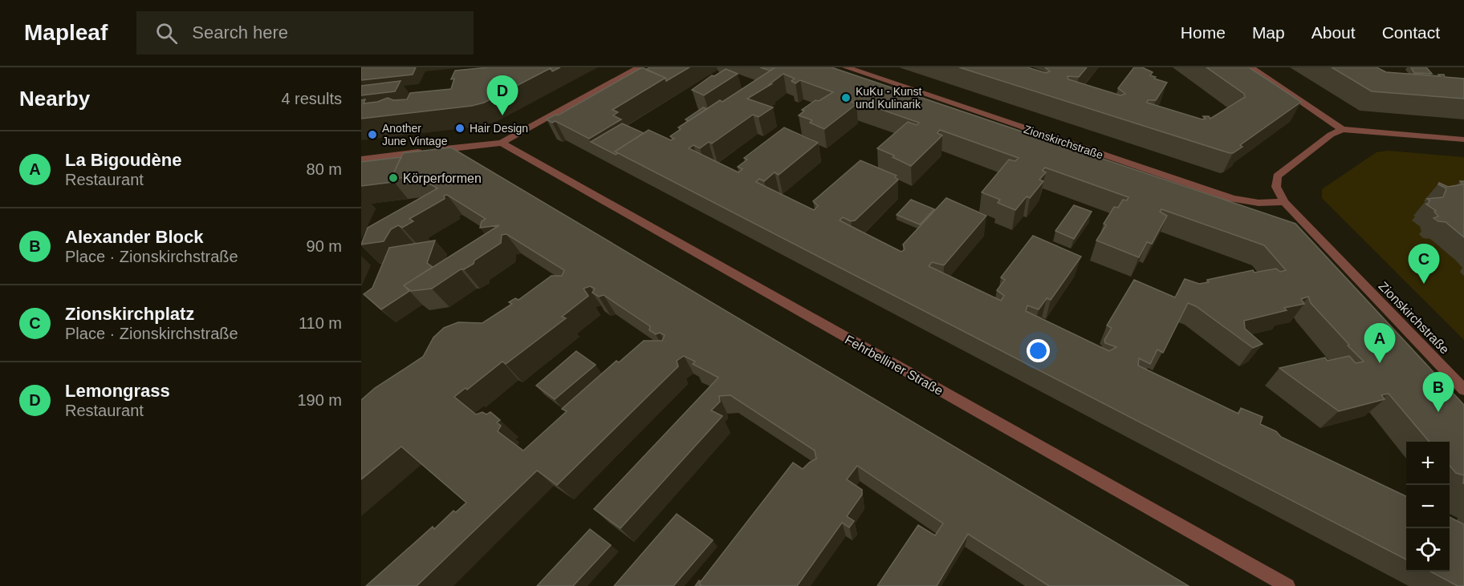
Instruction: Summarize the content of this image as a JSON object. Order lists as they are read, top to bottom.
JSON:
{
  "streets": {
    "street": ["Zionskirchstraße", "Fehrbelliner Straße"]
  },
  "places": [
    "KuKu - Kunst und Kulinarik",
    "Hair Design",
    "Another June Vintage",
    "Körperformen"
  ],
  "page": {
    "header": "Mapleaf",
    "search": "Search here",
    "nav": [
      "Home",
      "Map",
      "About",
      "Contact"
    ],
    "heading": ["Nearby", "4 results"],
    "pins": [
      "D",
      "C",
      "A",
      "B"
    ],
    "list": [
      {
        "mark": "A",
        "name": "La Bigoudène",
        "note": "Restaurant",
        "value": "80 m"
      },
      {
        "mark": "B",
        "name": "Alexander Block",
        "note": "Place · Zionskirchstraße",
        "value": "90 m"
      },
      {
        "mark": "C",
        "name": "Zionskirchplatz",
        "note": "Place · Zionskirchstraße",
        "value": "110 m"
      },
      {
        "mark": "D",
        "name": "Lemongrass",
        "note": "Restaurant",
        "value": "190 m"
      }
    ],
    "map_buttons": ["+", "−"]
  }
}
